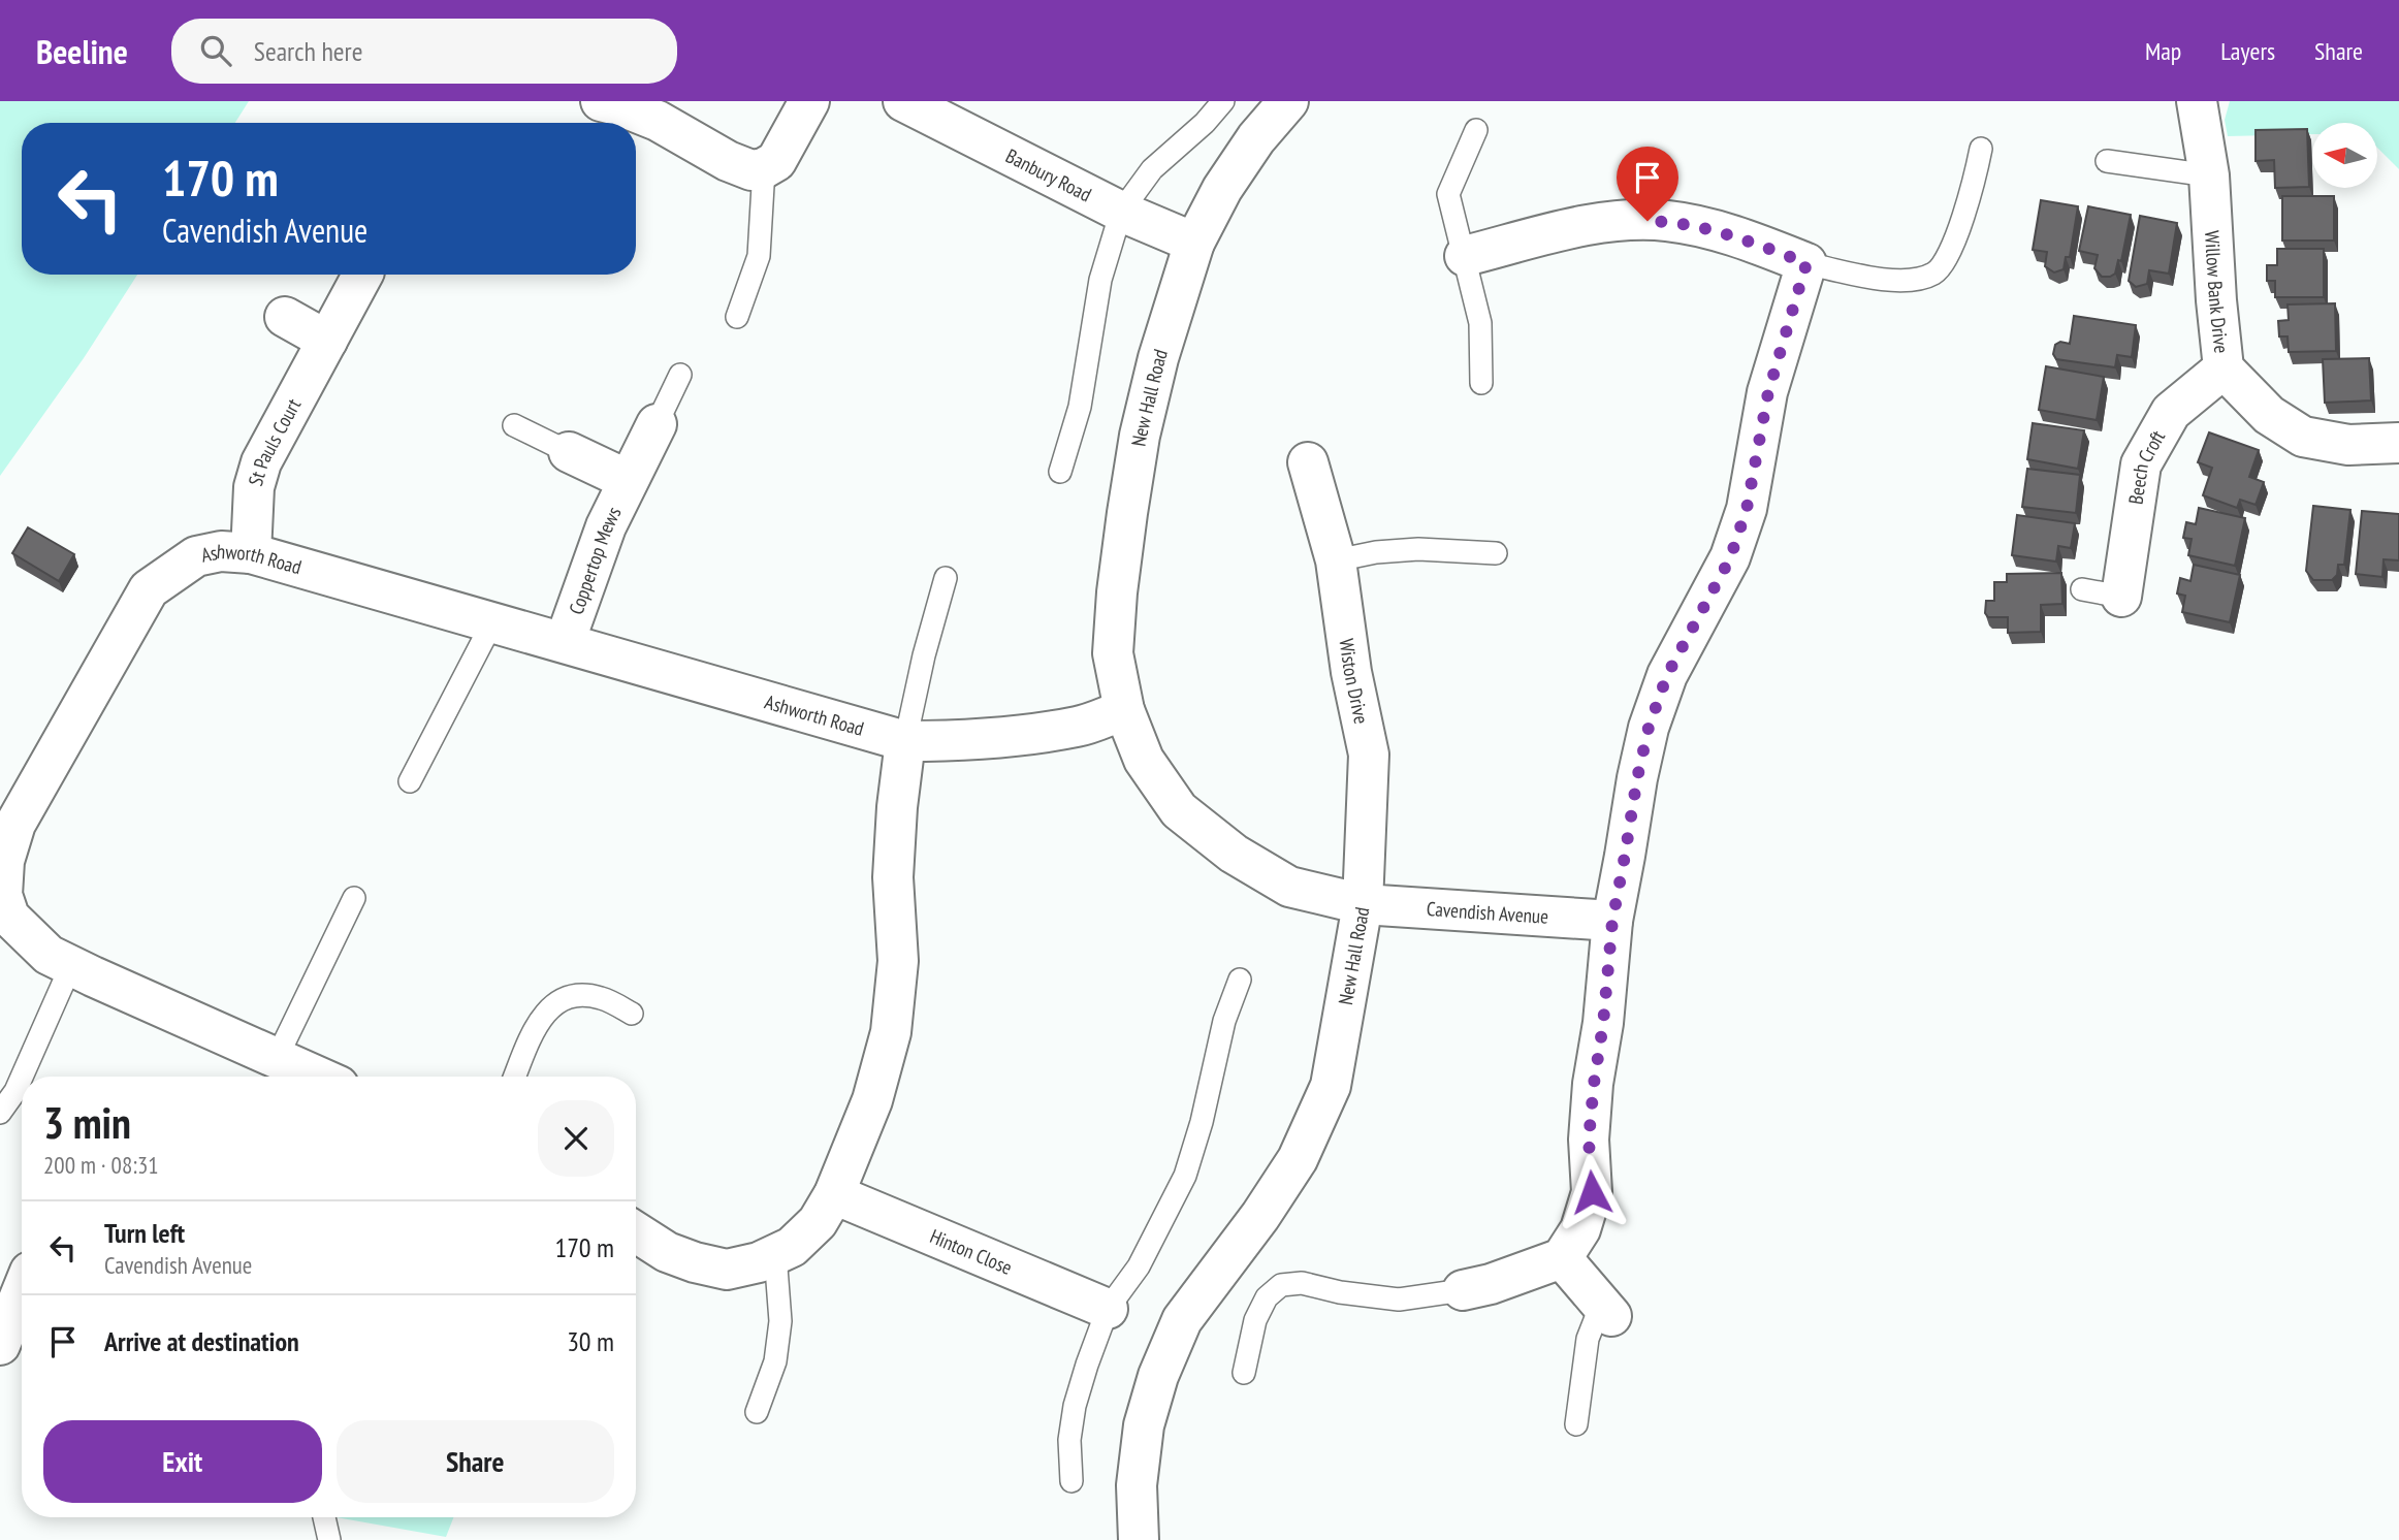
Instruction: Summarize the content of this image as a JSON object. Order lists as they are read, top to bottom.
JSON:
{
  "streets": {
    "street": [
      "Banbury Road",
      "Willow Bank Drive",
      "New Hall Road",
      "St Pauls Court",
      "Beech Croft",
      "Coppertop Mews",
      "Ashworth Road",
      "Wiston Drive",
      "Cavendish Avenue",
      "Hinton Close"
    ]
  },
  "crossings": [
    ["Banbury Road", "New Hall Road"],
    ["Willow Bank Drive", "Beech Croft"],
    ["New Hall Road", "Ashworth Road"],
    ["New Hall Road", "Wiston Drive"],
    ["New Hall Road", "Cavendish Avenue"],
    ["St Pauls Court", "Ashworth Road"],
    ["Coppertop Mews", "Ashworth Road"],
    ["Wiston Drive", "Cavendish Avenue"]
  ],
  "north": "left",
  "page": {
    "header": "Beeline",
    "search": "Search here",
    "nav": ["Map", "Layers", "Share"],
    "turn": ["170 m", "Cavendish Avenue"],
    "heading": ["3 min", "200 m · 08:31"],
    "list": [
      {
        "name": "Turn left",
        "note": "Cavendish Avenue",
        "value": "170 m"
      },
      {
        "name": "Arrive at destination",
        "value": "30 m"
      }
    ],
    "buttons": ["Exit", "Share"]
  }
}
